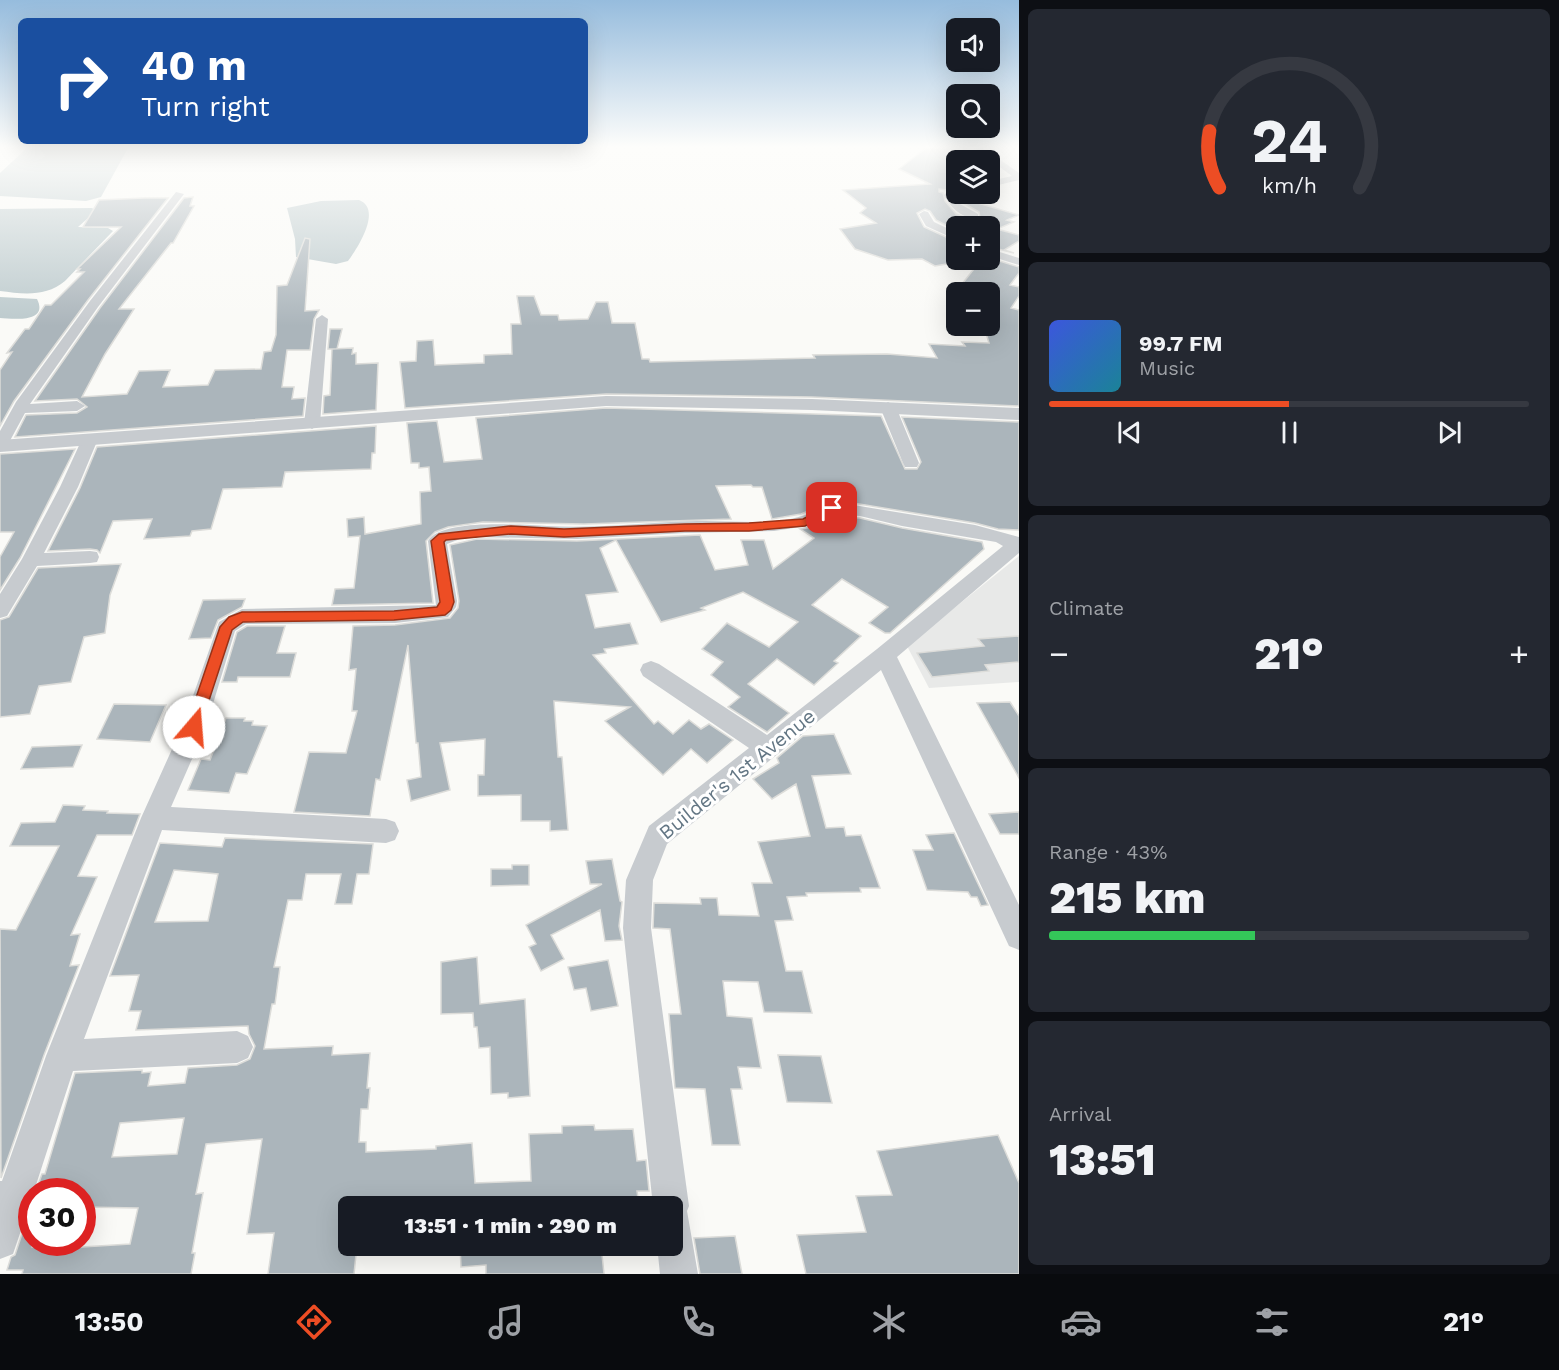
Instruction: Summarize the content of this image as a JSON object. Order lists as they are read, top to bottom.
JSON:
{
  "streets": {
    "street": ["Builder's 1st Avenue"]
  },
  "page": {
    "map_buttons": ["+", "−"],
    "turn": ["40 m", "Turn right"],
    "song": ["99.7 FM", "Music"],
    "tile": [
      "Climate",
      ["Range · 43%", "215 km"],
      ["Arrival", "13:51"]
    ],
    "heat": ["−", "21°", "+"],
    "limit": "30",
    "trip": "13:51 · 1 min · 290 m",
    "tabs": ["13:50", "21°"],
    "gauge": ["24", "km/h"]
  }
}
